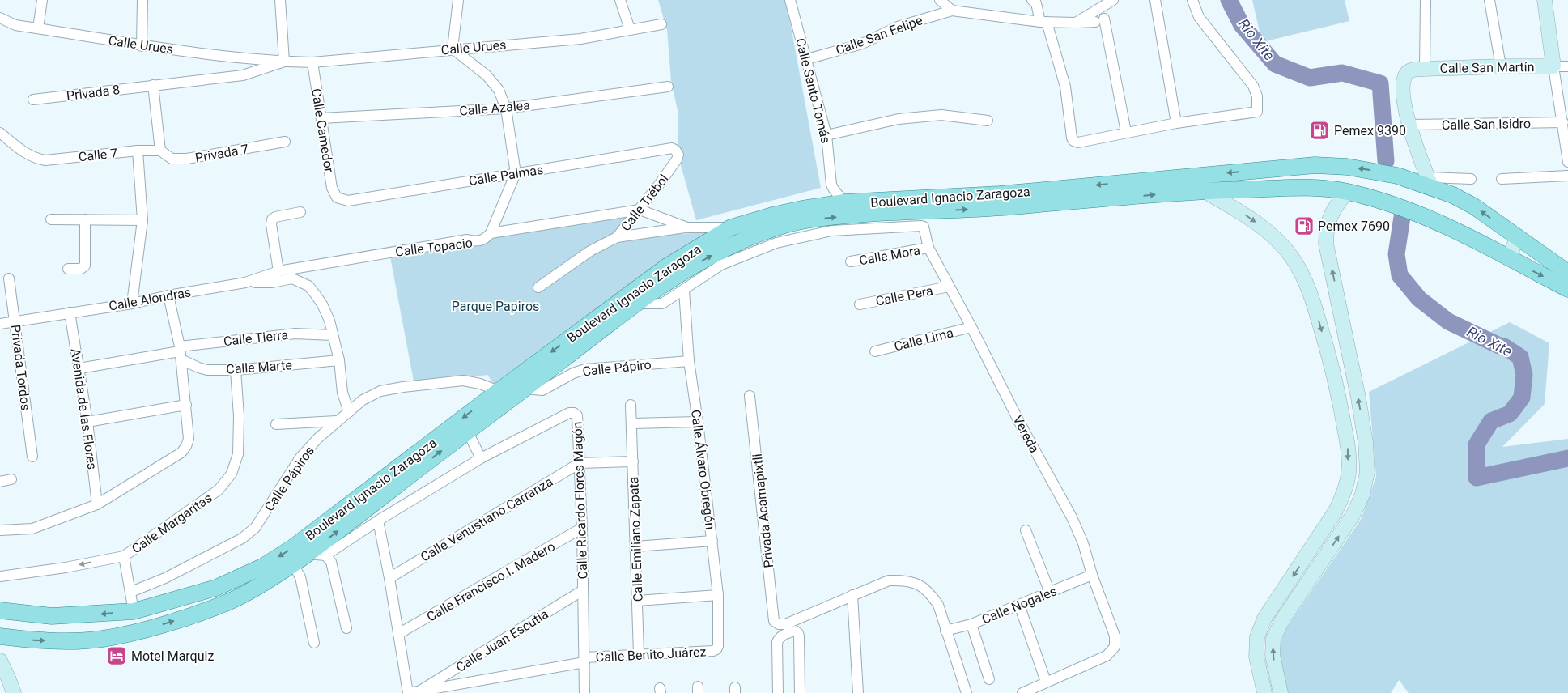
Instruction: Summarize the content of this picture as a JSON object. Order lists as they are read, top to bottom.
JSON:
{
  "streets": {
    "main road": ["Boulevard Ignacio Zaragoza"],
    "street": [
      "Calle San Felipe",
      "Calle Urues",
      "Calle San Martín",
      "Calle Santo Tomás",
      "Privada 8",
      "Calle Azalea",
      "Calle San Isidro",
      "Calle Camedor",
      "Privada 7",
      "Calle 7",
      "Calle Palmas",
      "Calle Trébol",
      "Calle Topacio",
      "Calle Mora",
      "Calle Pera",
      "Calle Alondras",
      "Calle Tierra",
      "Calle Lima",
      "Calle Marte",
      "Privada Tordos",
      "Calle Pápiro",
      "Avenida de las Flores",
      "Vereda",
      "Calle Álvaro Obregón",
      "Calle Pápiros",
      "Calle Ricardo Flores Magón",
      "Privada Acamapixtli",
      "Calle Venustiano Carranza",
      "Calle Margaritas",
      "Calle Emiliano Zapata",
      "Calle Francisco I. Madero",
      "Calle Nogales",
      "Calle Juan Escutia",
      "Calle Benito Juárez"
    ]
  },
  "crossings": [
    ["Calle San Felipe", "Calle Santo Tomás"],
    ["Calle Urues", "Privada 8"],
    ["Calle Urues", "Calle Camedor"],
    ["Calle San Martín", "Calle San Isidro"],
    ["Calle Santo Tomás", "Boulevard Ignacio Zaragoza"],
    ["Calle Azalea", "Calle Camedor"],
    ["Calle Camedor", "Calle Palmas"],
    ["Privada 7", "Calle 7"],
    ["Calle Palmas", "Calle Trébol"],
    ["Boulevard Ignacio Zaragoza", "Calle Pápiro"],
    ["Boulevard Ignacio Zaragoza", "Calle Pápiros"],
    ["Calle Trébol", "Calle Topacio"],
    ["Calle Topacio", "Calle Alondras"],
    ["Calle Mora", "Vereda"],
    ["Calle Pera", "Vereda"],
    ["Calle Alondras", "Privada Tordos"],
    ["Calle Alondras", "Avenida de las Flores"],
    ["Calle Tierra", "Calle Marte"],
    ["Calle Tierra", "Avenida de las Flores"],
    ["Calle Lima", "Vereda"],
    ["Calle Marte", "Calle Margaritas"],
    ["Calle Pápiro", "Calle Álvaro Obregón"],
    ["Vereda", "Calle Álvaro Obregón"],
    ["Vereda", "Calle Nogales"],
    ["Calle Álvaro Obregón", "Calle Benito Juárez"],
    ["Calle Ricardo Flores Magón", "Calle Venustiano Carranza"],
    ["Calle Ricardo Flores Magón", "Calle Francisco I. Madero"],
    ["Calle Ricardo Flores Magón", "Calle Juan Escutia"],
    ["Calle Ricardo Flores Magón", "Calle Benito Juárez"],
    ["Calle Venustiano Carranza", "Calle Emiliano Zapata"],
    ["Calle Emiliano Zapata", "Calle Benito Juárez"],
    ["Calle Juan Escutia", "Calle Benito Juárez"]
  ],
  "water": ["Rio Xite"],
  "parks": ["Parque Papiros"],
  "places": {
    "fuel station": ["Pemex 9390", "Pemex 7690"],
    "hotel": ["Motel Marquiz"]
  }
}
